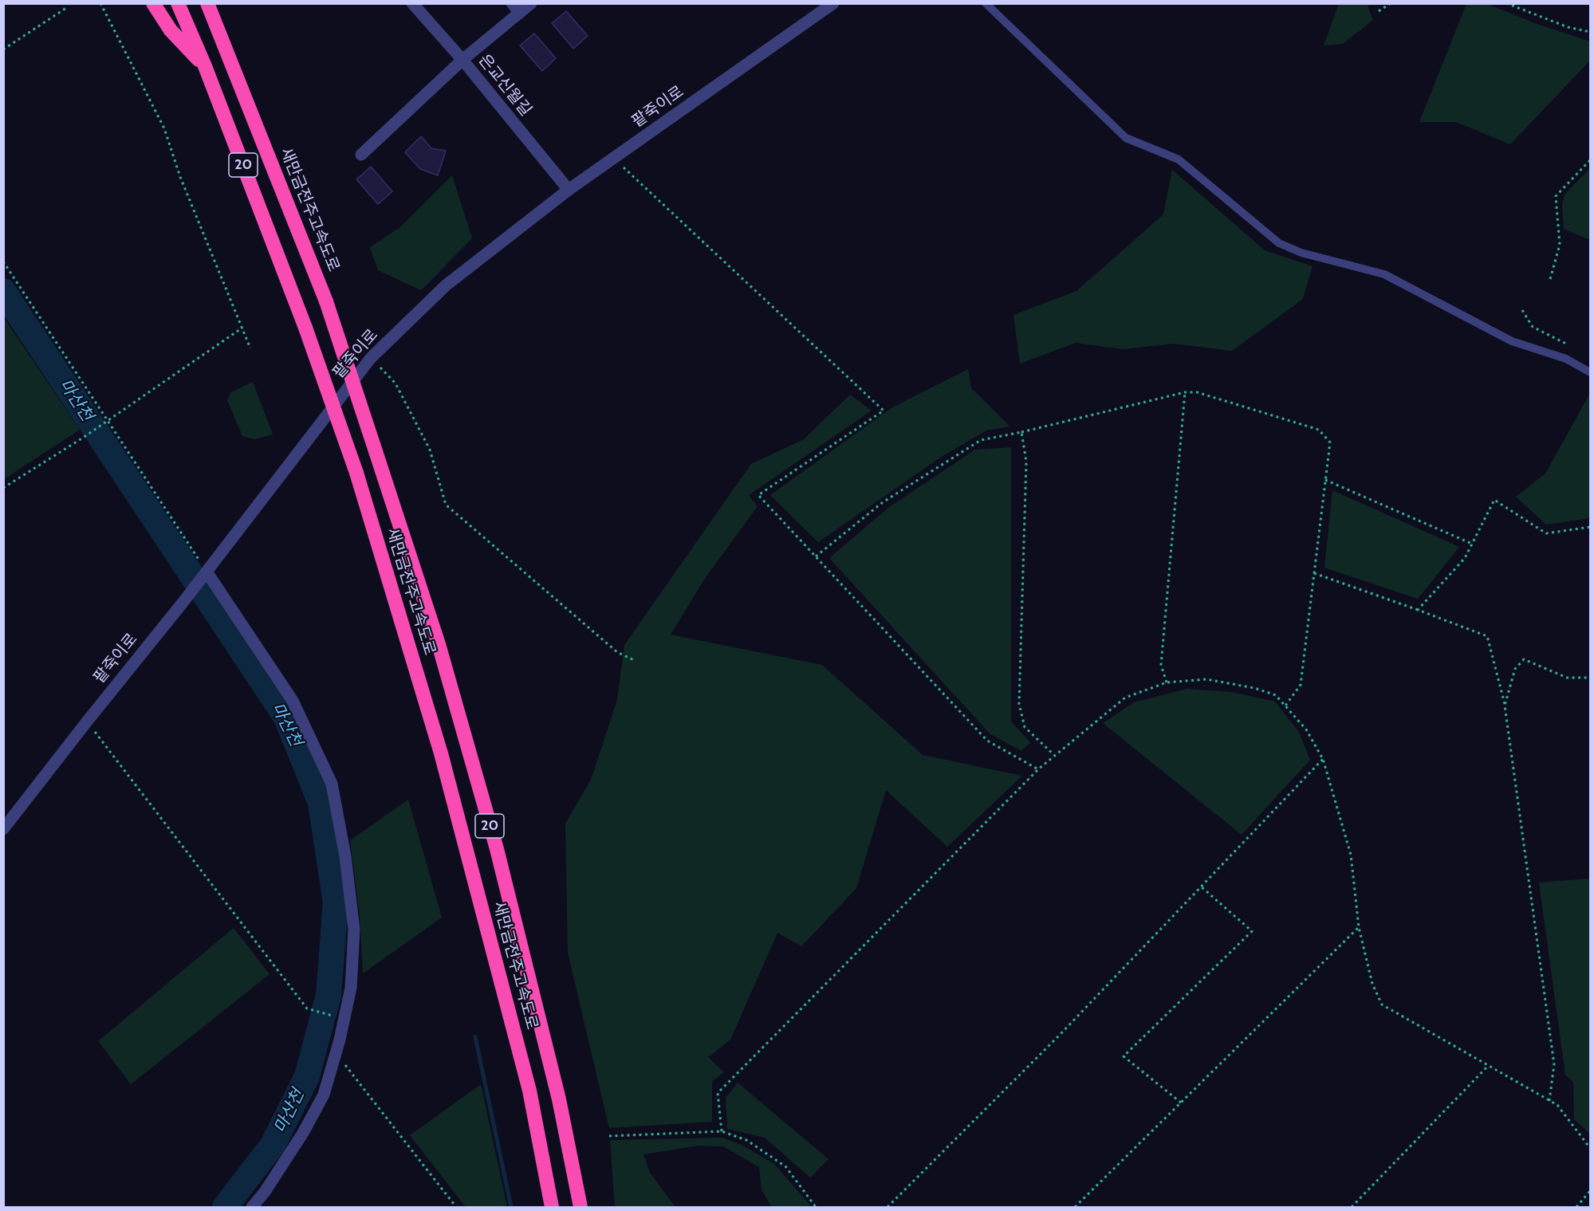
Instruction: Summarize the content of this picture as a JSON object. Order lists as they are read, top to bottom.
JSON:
{
  "streets": {
    "highway": ["20", "새만금전주고속도로"],
    "street": ["은교신월길", "팥죽이로"]
  },
  "crossings": [
    ["은교신월길", "팥죽이로"]
  ],
  "water": ["마산천"]
}
